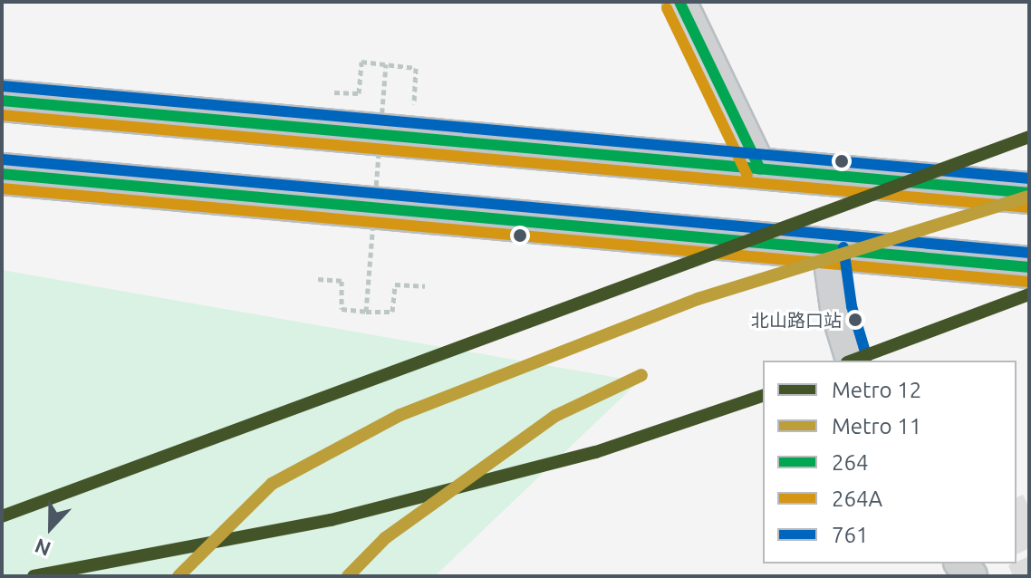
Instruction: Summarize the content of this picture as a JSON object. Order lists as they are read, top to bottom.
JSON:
{
  "places": ["北山路口站"],
  "lines": [
    "transit line 264",
    "transit line 264A",
    "transit line 761",
    "metro line 12",
    "metro line 11"
  ],
  "legend": [
    "Metro 12",
    "Metro 11",
    "264",
    "264A",
    "761"
  ],
  "north": "bottom"
}
